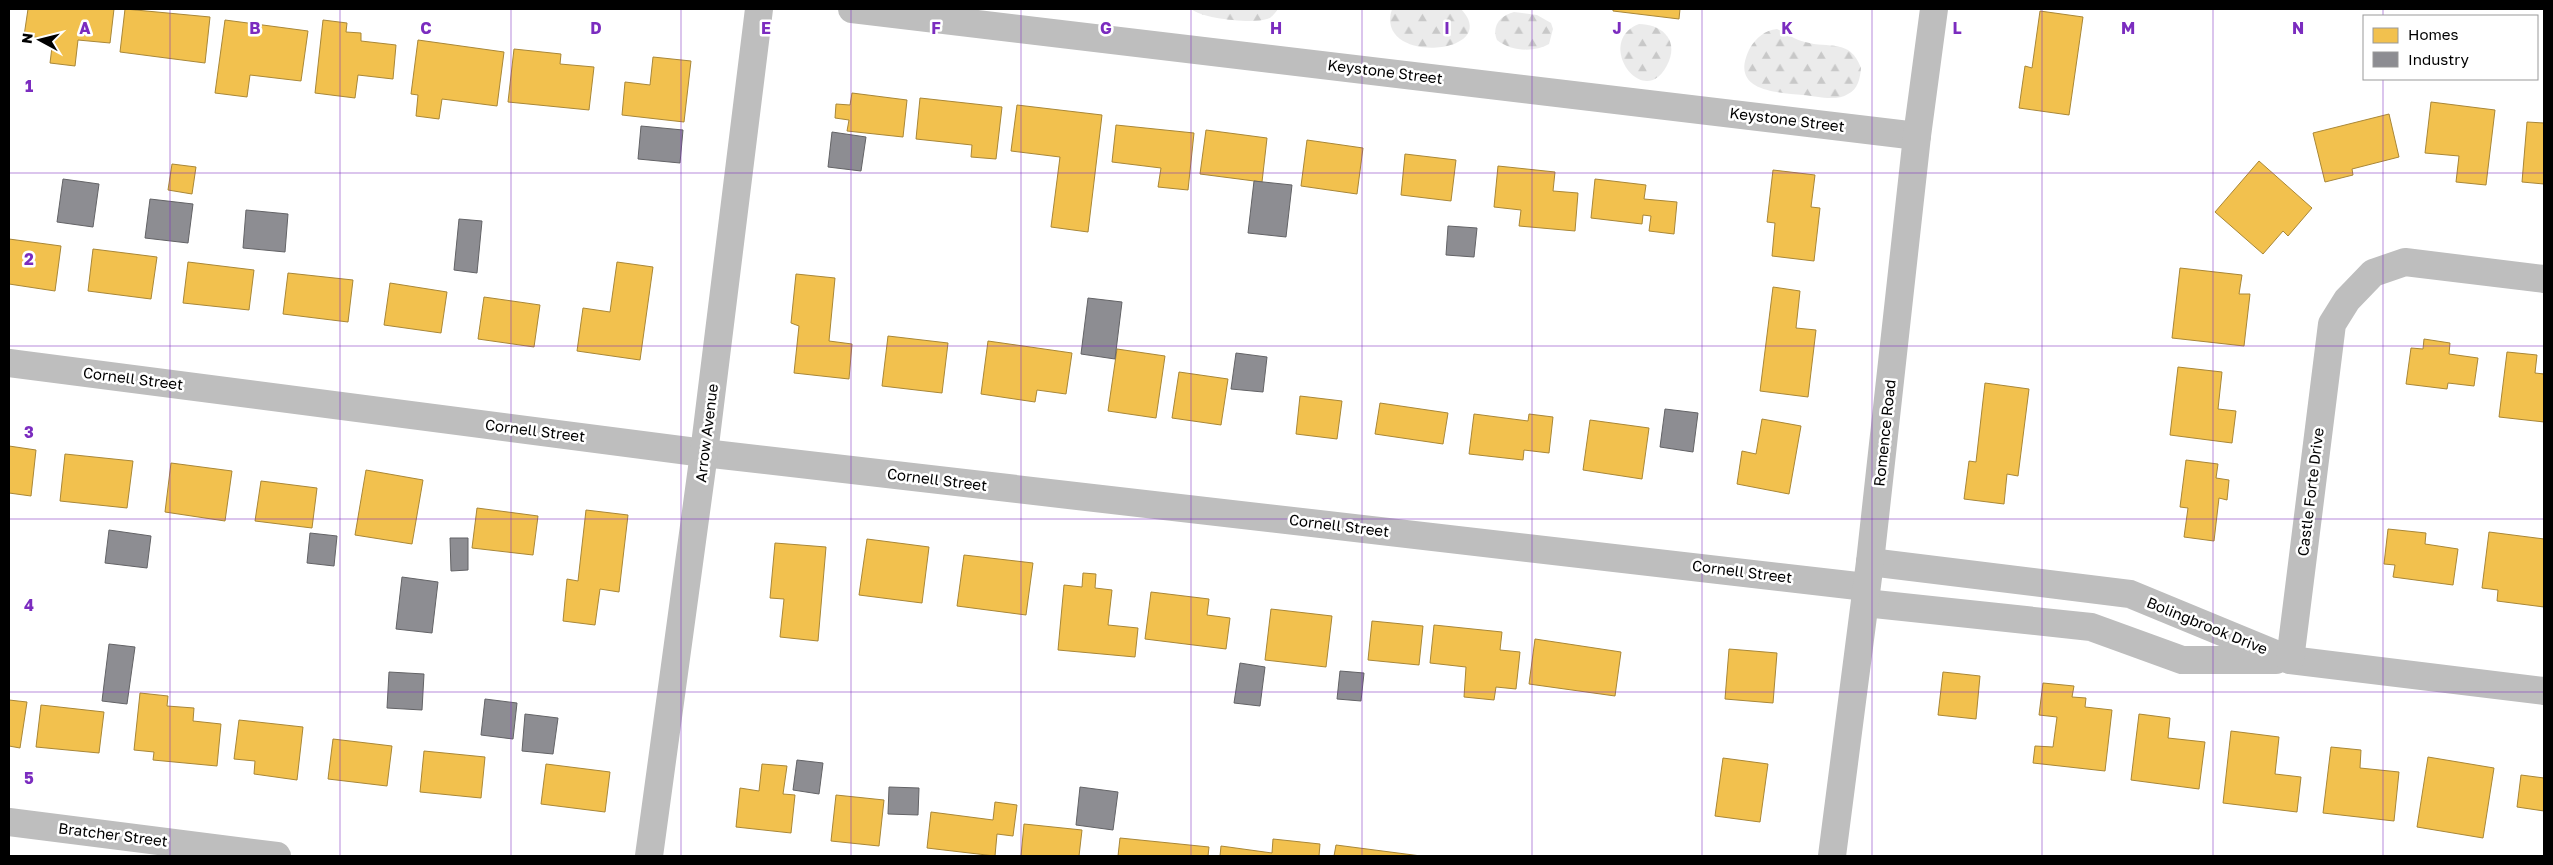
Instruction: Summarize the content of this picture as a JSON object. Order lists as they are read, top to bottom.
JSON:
{
  "streets": {
    "street": [
      "Keystone Street",
      "Cornell Street",
      "Arrow Avenue",
      "Romence Road",
      "Castle Forte Drive",
      "Bolingbrook Drive",
      "Bratcher Street"
    ]
  },
  "crossings": [
    ["Keystone Street", "Romence Road"],
    ["Cornell Street", "Arrow Avenue"],
    ["Cornell Street", "Romence Road"],
    ["Cornell Street", "Bolingbrook Drive"],
    ["Romence Road", "Bolingbrook Drive"],
    ["Castle Forte Drive", "Bolingbrook Drive"]
  ],
  "legend": ["Homes", "Industry"],
  "north": "left",
  "grid": {
    "columns": [
      "A",
      "B",
      "C",
      "D",
      "E",
      "F",
      "G",
      "H",
      "I",
      "J",
      "K",
      "L",
      "M",
      "N"
    ],
    "rows": [
      "1",
      "2",
      "3",
      "4",
      "5"
    ]
  }
}
